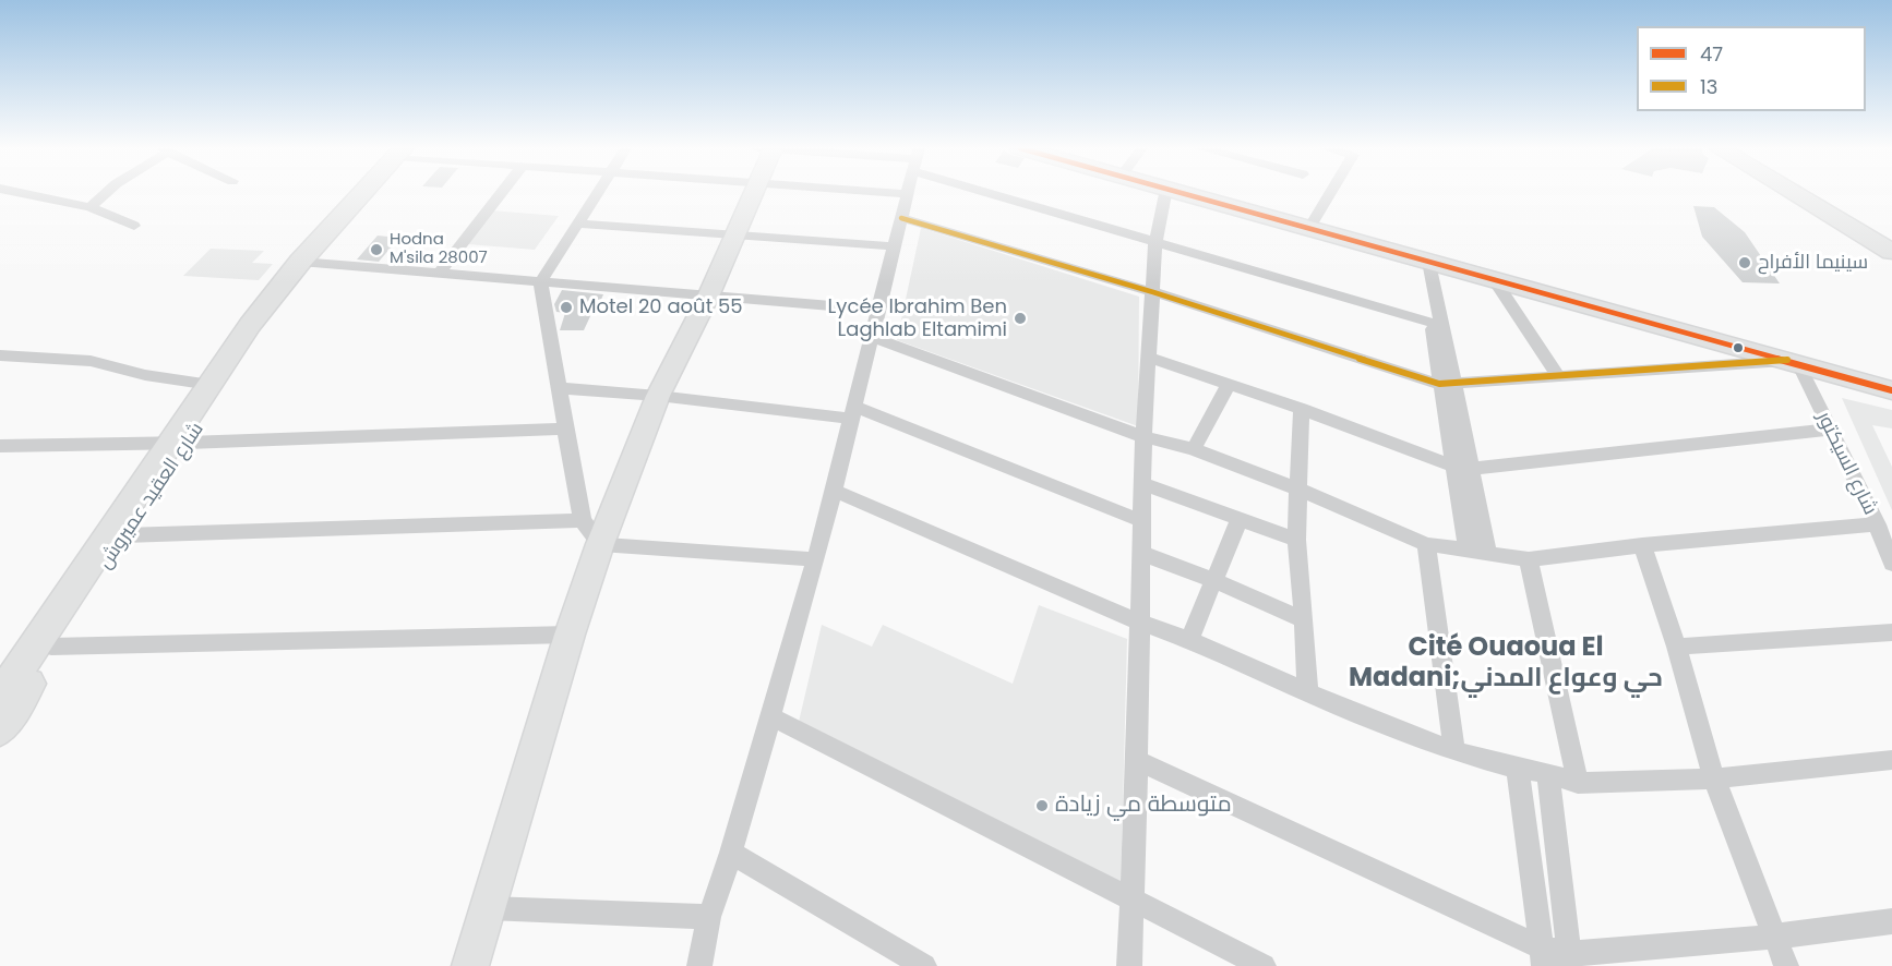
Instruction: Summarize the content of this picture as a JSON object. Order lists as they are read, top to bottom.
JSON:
{
  "streets": {
    "main road": ["شارع العقيد عميروش"],
    "street": ["شارع السيكتور"]
  },
  "districts": ["Cité Ouaoua El Madani;حي وعواع المدني"],
  "places": [
    "Hodna M'sila 28007",
    "سينيما الأفراح",
    "Motel 20 août 55",
    "Lycée Ibrahim Ben Laghlab Eltamimi",
    "متوسطة مي زيادة"
  ],
  "lines": ["transit line 47", "transit line 13"],
  "legend": ["47", "13"]
}
